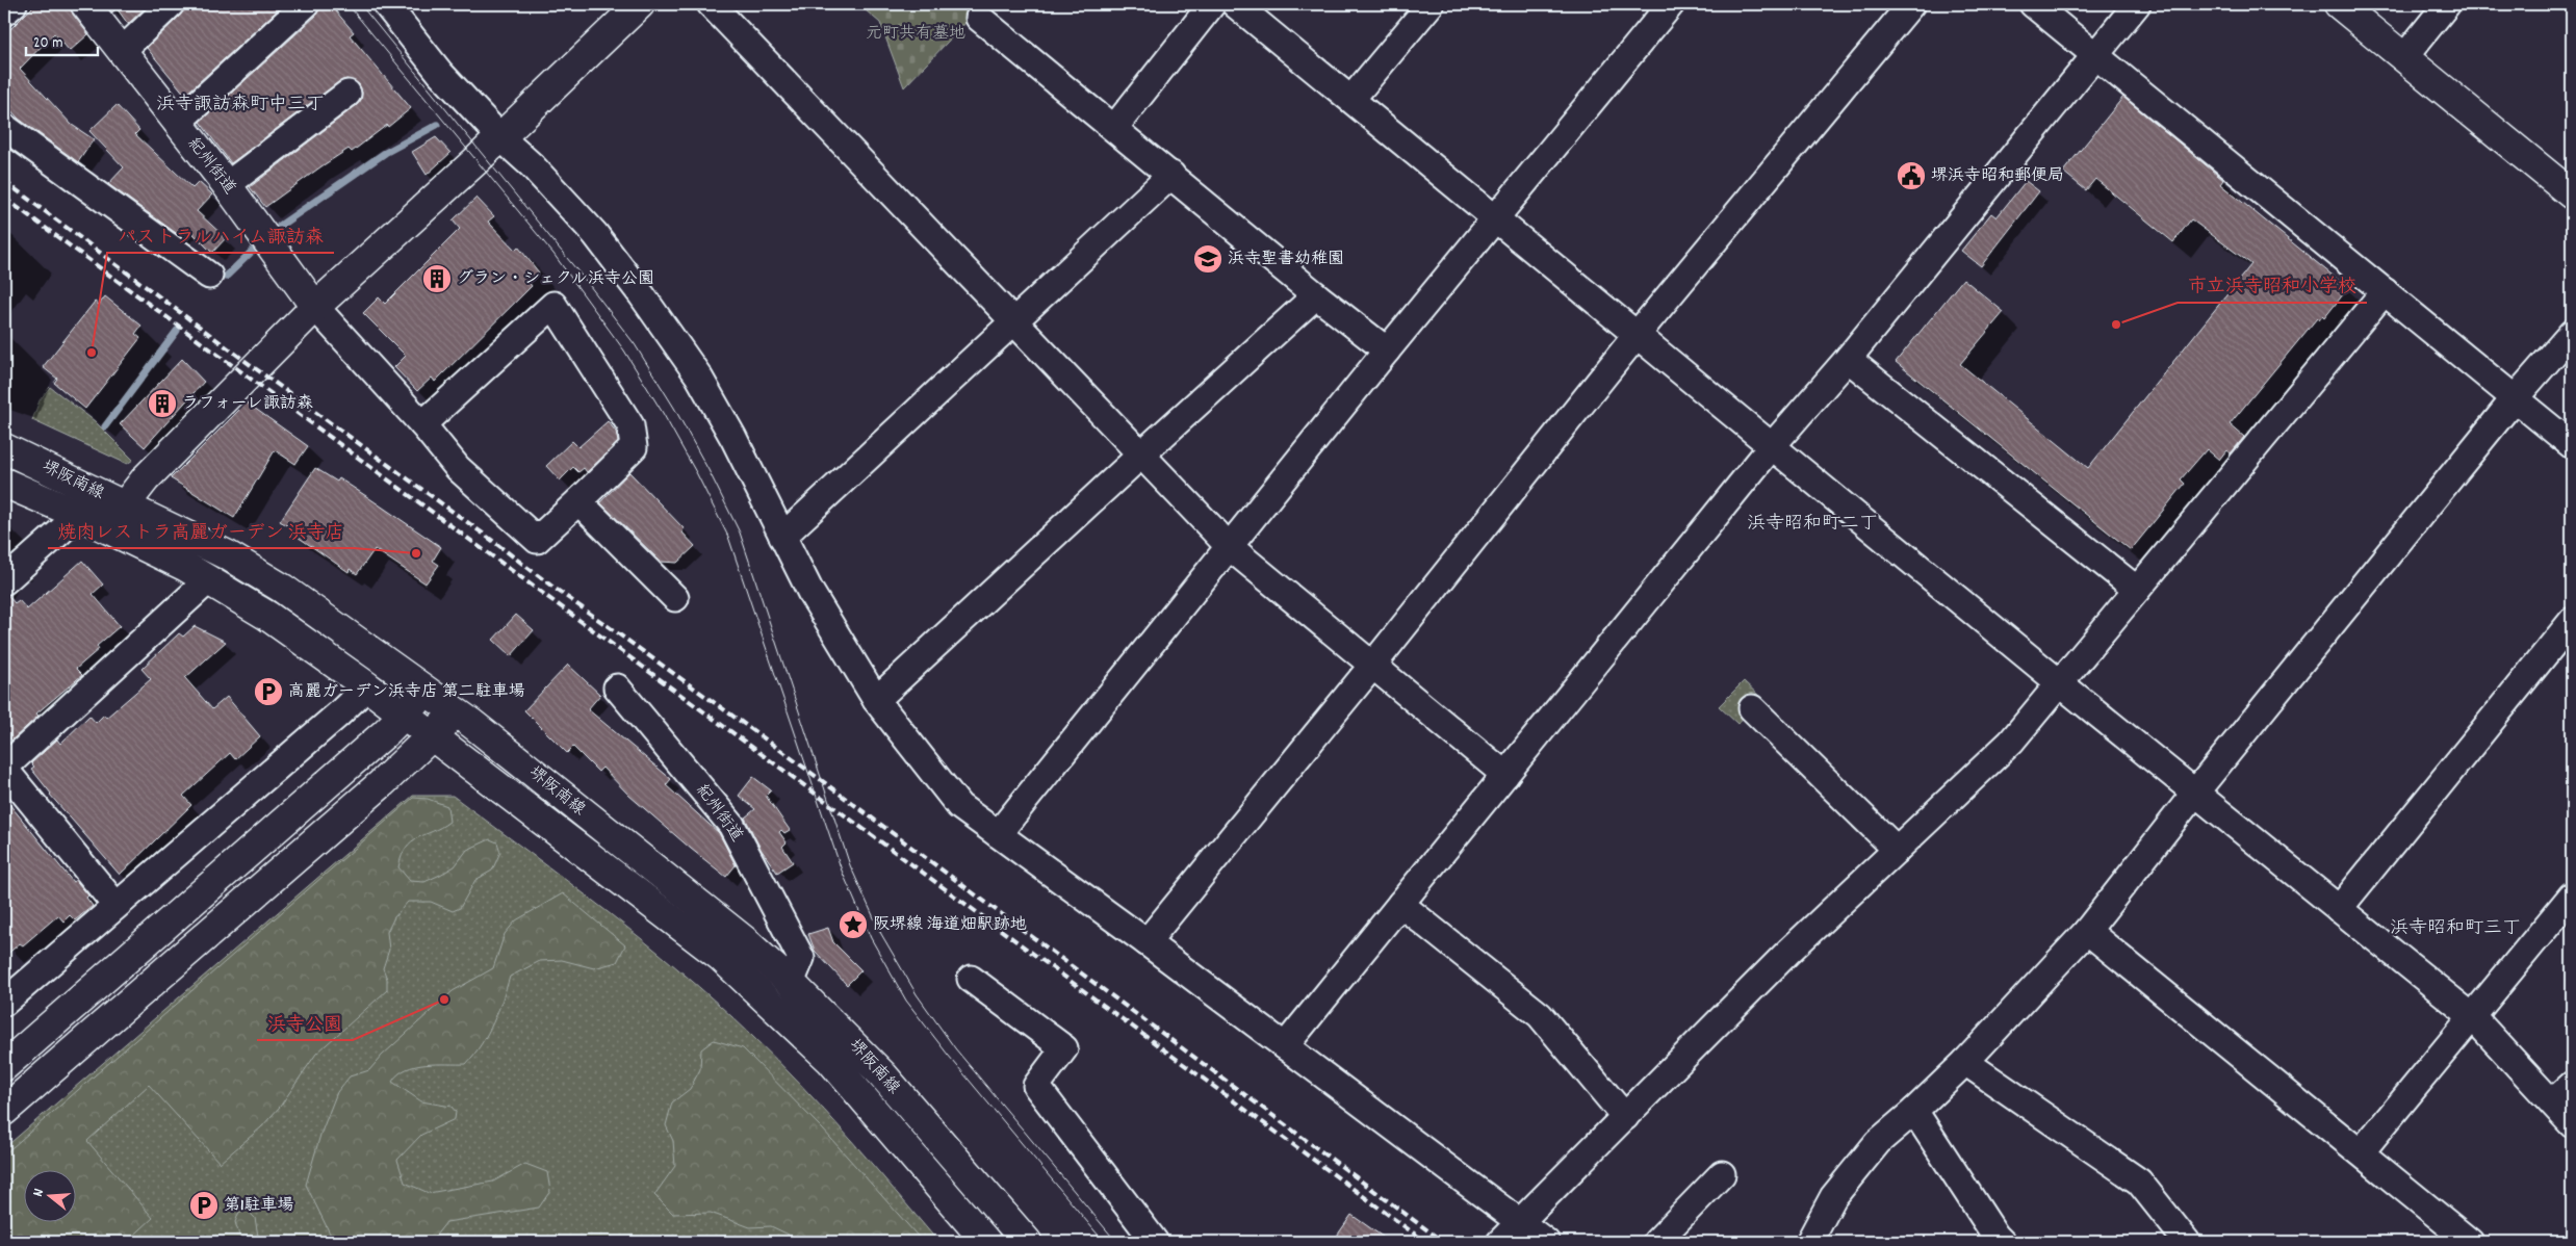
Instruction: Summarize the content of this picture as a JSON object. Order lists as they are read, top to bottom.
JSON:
{
  "streets": {
    "street": ["紀州街道", "堺阪南線"]
  },
  "crossings": [
    ["紀州街道", "堺阪南線"]
  ],
  "districts": ["浜寺諏訪森町中三丁", "浜寺昭和町二丁", "浜寺昭和町三丁"],
  "parks": ["元町共有墓地"],
  "places": {
    "public building": ["堺浜寺昭和郵便局"],
    "school or university": ["浜寺聖書幼稚園"],
    "building": ["グラン・シェクル浜寺公園", "ラフォーレ諏訪森"],
    "other": [
      "市立浜寺昭和小学校",
      "パストラルハイム諏訪森",
      "焼肉レストラ高麗ガーデン 浜寺店",
      "浜寺公園"
    ],
    "parking": ["高麗ガーデン浜寺店 第二駐車場", "第1駐車場"],
    "place": ["阪堺線 海道畑駅跡地"]
  },
  "scale_bar": "20 m",
  "north": "left"
}
